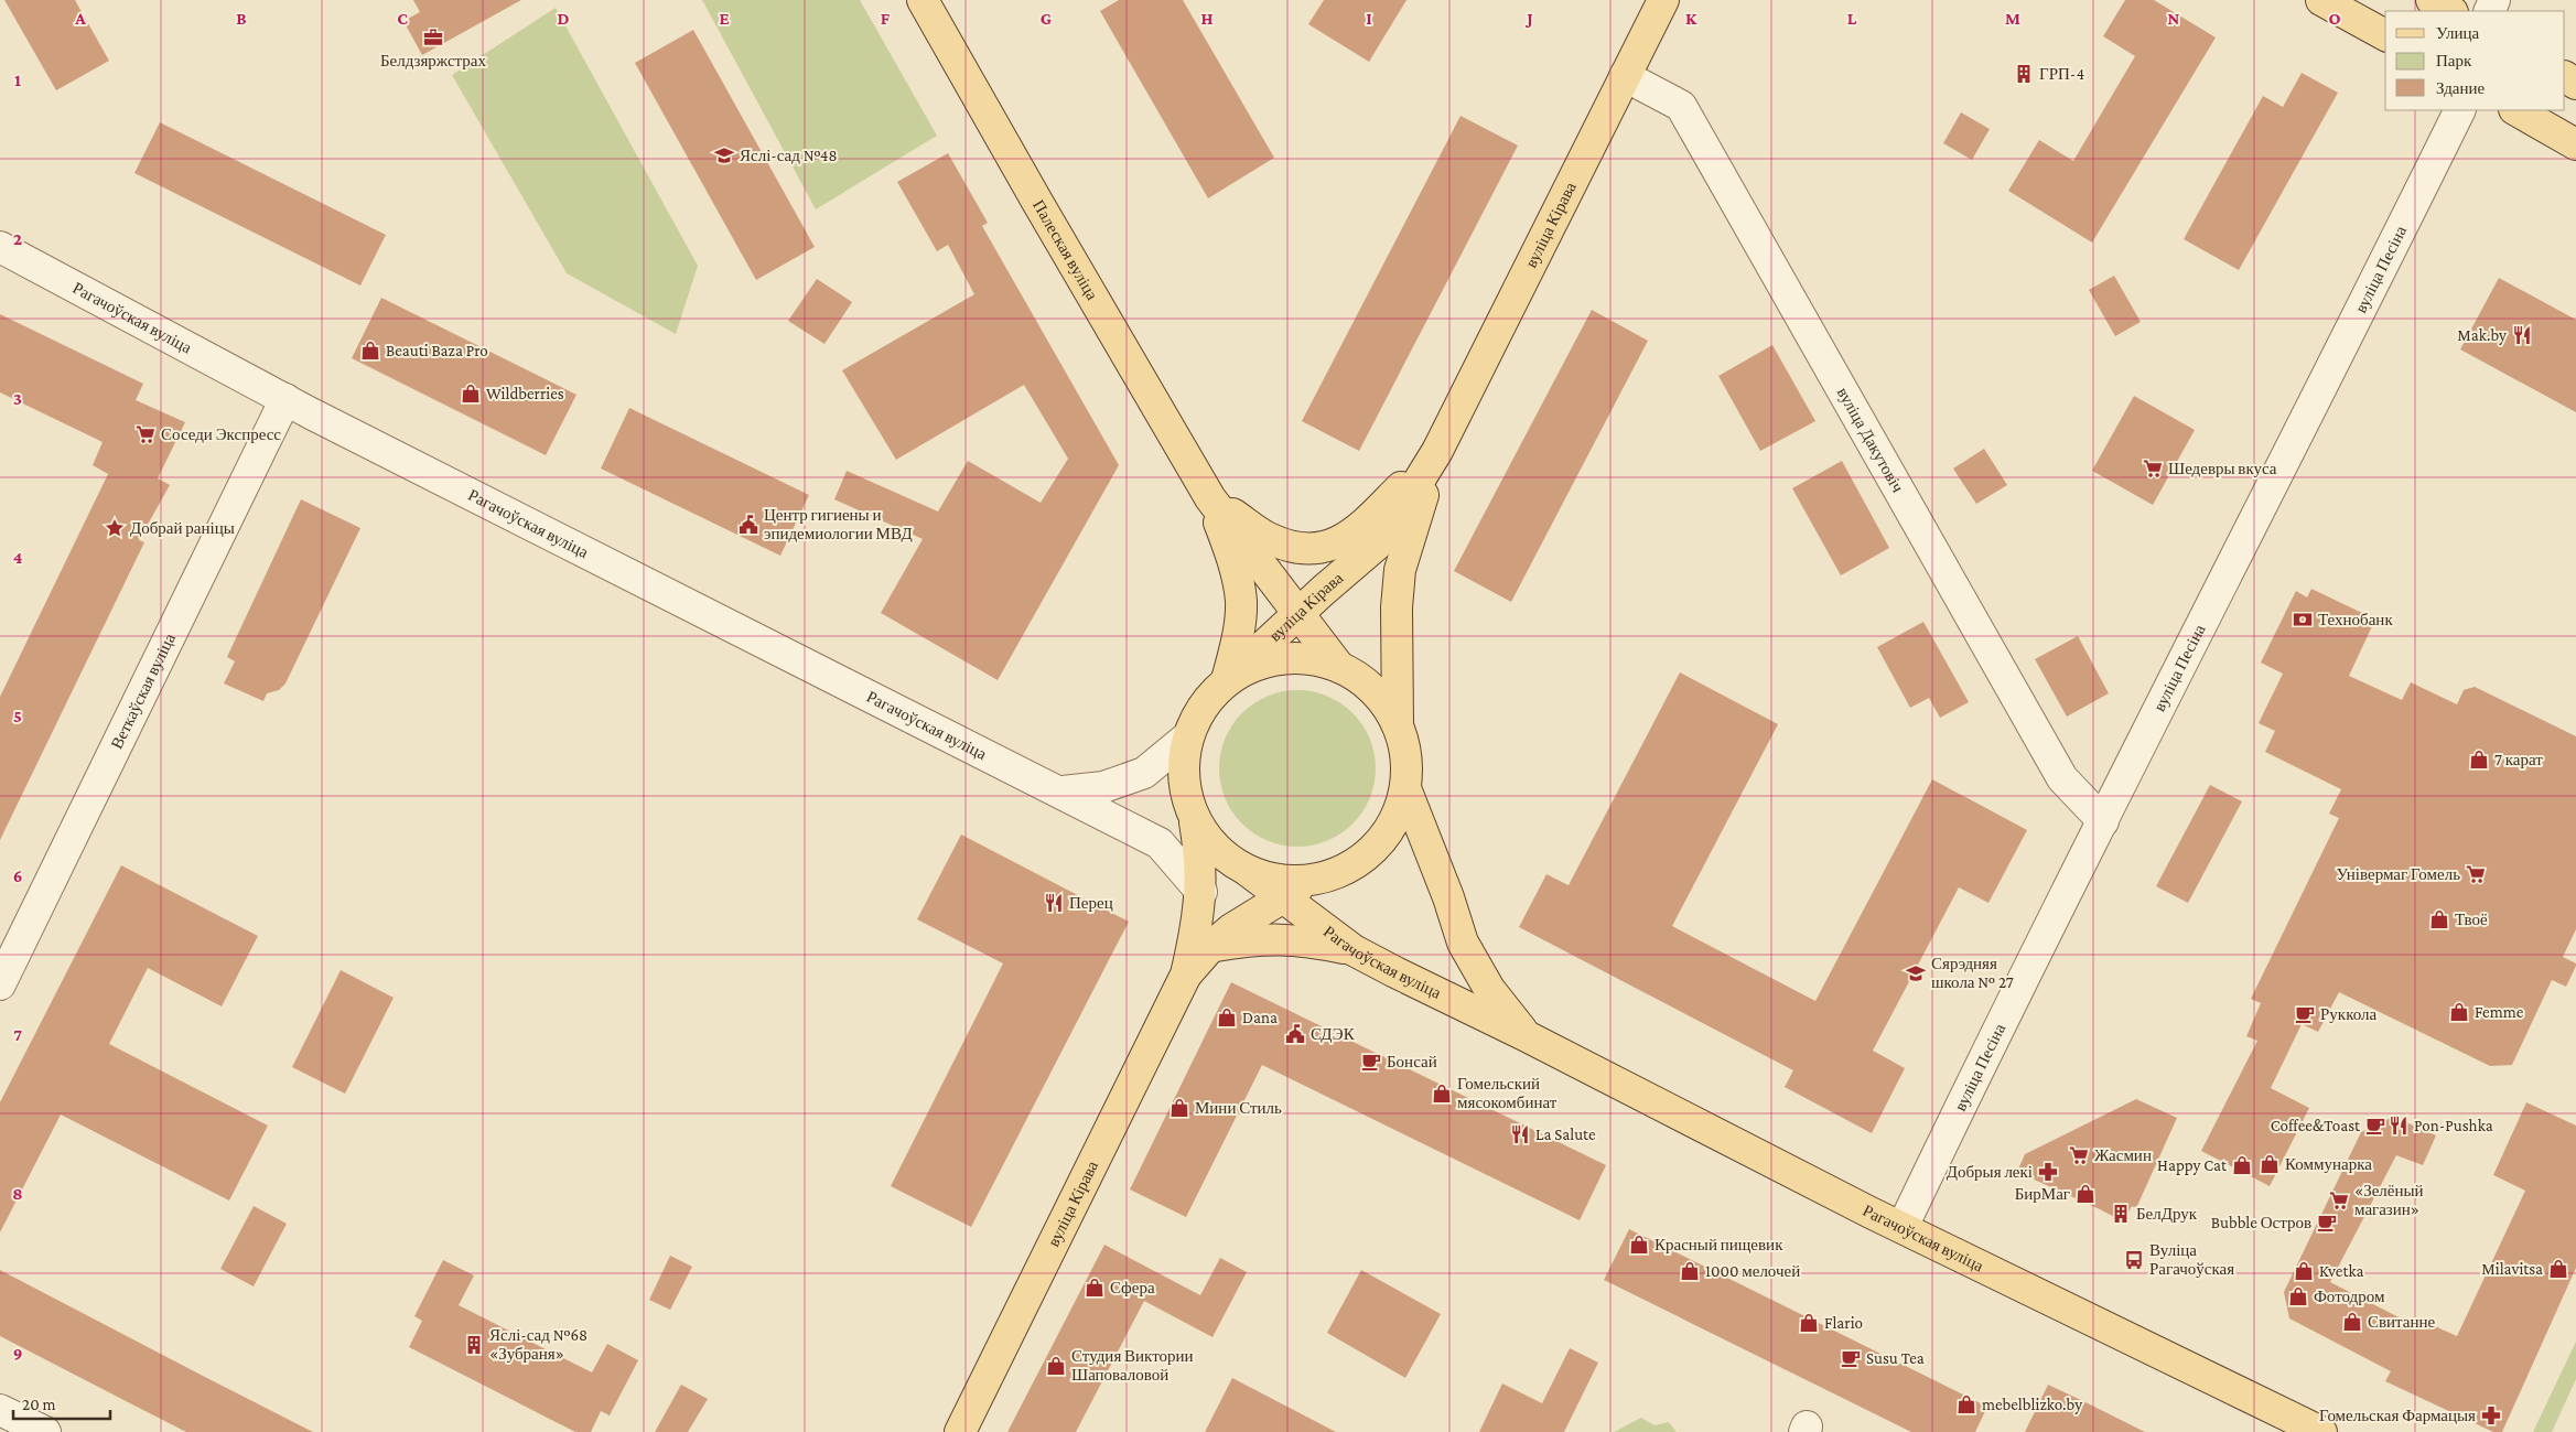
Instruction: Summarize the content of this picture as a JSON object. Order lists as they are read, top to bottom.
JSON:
{
  "streets": {
    "main road": ["вуліца Кірава", "Палеская вуліца", "Рагачоўская вуліца"],
    "street": ["вуліца Песіна", "вуліца Дакутовіч", "Веткаўская вуліца"]
  },
  "crossings": [
    ["вуліца Кірава", "Палеская вуліца"],
    ["вуліца Кірава", "Рагачоўская вуліца"],
    ["вуліца Кірава", "вуліца Дакутовіч"],
    ["вуліца Песіна", "Рагачоўская вуліца"],
    ["вуліца Песіна", "вуліца Дакутовіч"],
    ["Рагачоўская вуліца", "Веткаўская вуліца"]
  ],
  "places": {
    "office": ["Белдзяржстрах"],
    "building": ["ГРП-4", "БелДрук", "Яслі-сад №68 «Зубраня»"],
    "school or university": ["Яслі-сад №48", "Сярэдняя школа № 27"],
    "restaurant": [
      "Mak.by",
      "Перец",
      "Pon-Pushka",
      "La Salute"
    ],
    "shop": [
      "Beauti Baza Pro",
      "Wildberries",
      "7 карат",
      "Твоё",
      "Femme",
      "Dana",
      "Гомельский мясокомбинат",
      "Мини Стиль",
      "Коммунарка",
      "Happy Cat",
      "БирМаг",
      "Красный пищевик",
      "Milavitsa",
      "1000 мелочей",
      "Kvetka",
      "Сфера",
      "Фотодром",
      "Свитанне",
      "Flario",
      "Студия Виктории Шаповаловой",
      "mebelblizko.by"
    ],
    "supermarket": [
      "Соседи Экспресс",
      "Шедевры вкуса",
      "Універмаг Гомель",
      "Жасмин",
      "«Зелёный магазин»"
    ],
    "public building": ["Центр гигиены и эпидемиологии МВД", "СДЭК"],
    "place": ["Добрай раніцы"],
    "bank": ["Технобанк"],
    "cafe": [
      "Руккола",
      "Бонсай",
      "Coffee&Toast",
      "Bubble Остров",
      "Susu Tea"
    ],
    "pharmacy": ["Добрыя лекі", "Гомельская Фармацыя"],
    "bus stop": ["Вуліца Рагачоўская"]
  },
  "legend": ["Улица", "Парк", "Здание"],
  "scale_bar": "20 m",
  "grid": {
    "columns": [
      "A",
      "B",
      "C",
      "D",
      "E",
      "F",
      "G",
      "H",
      "I",
      "J",
      "K",
      "L",
      "M",
      "N",
      "O"
    ],
    "rows": [
      "1",
      "2",
      "3",
      "4",
      "5",
      "6",
      "7",
      "8",
      "9"
    ]
  }
}
